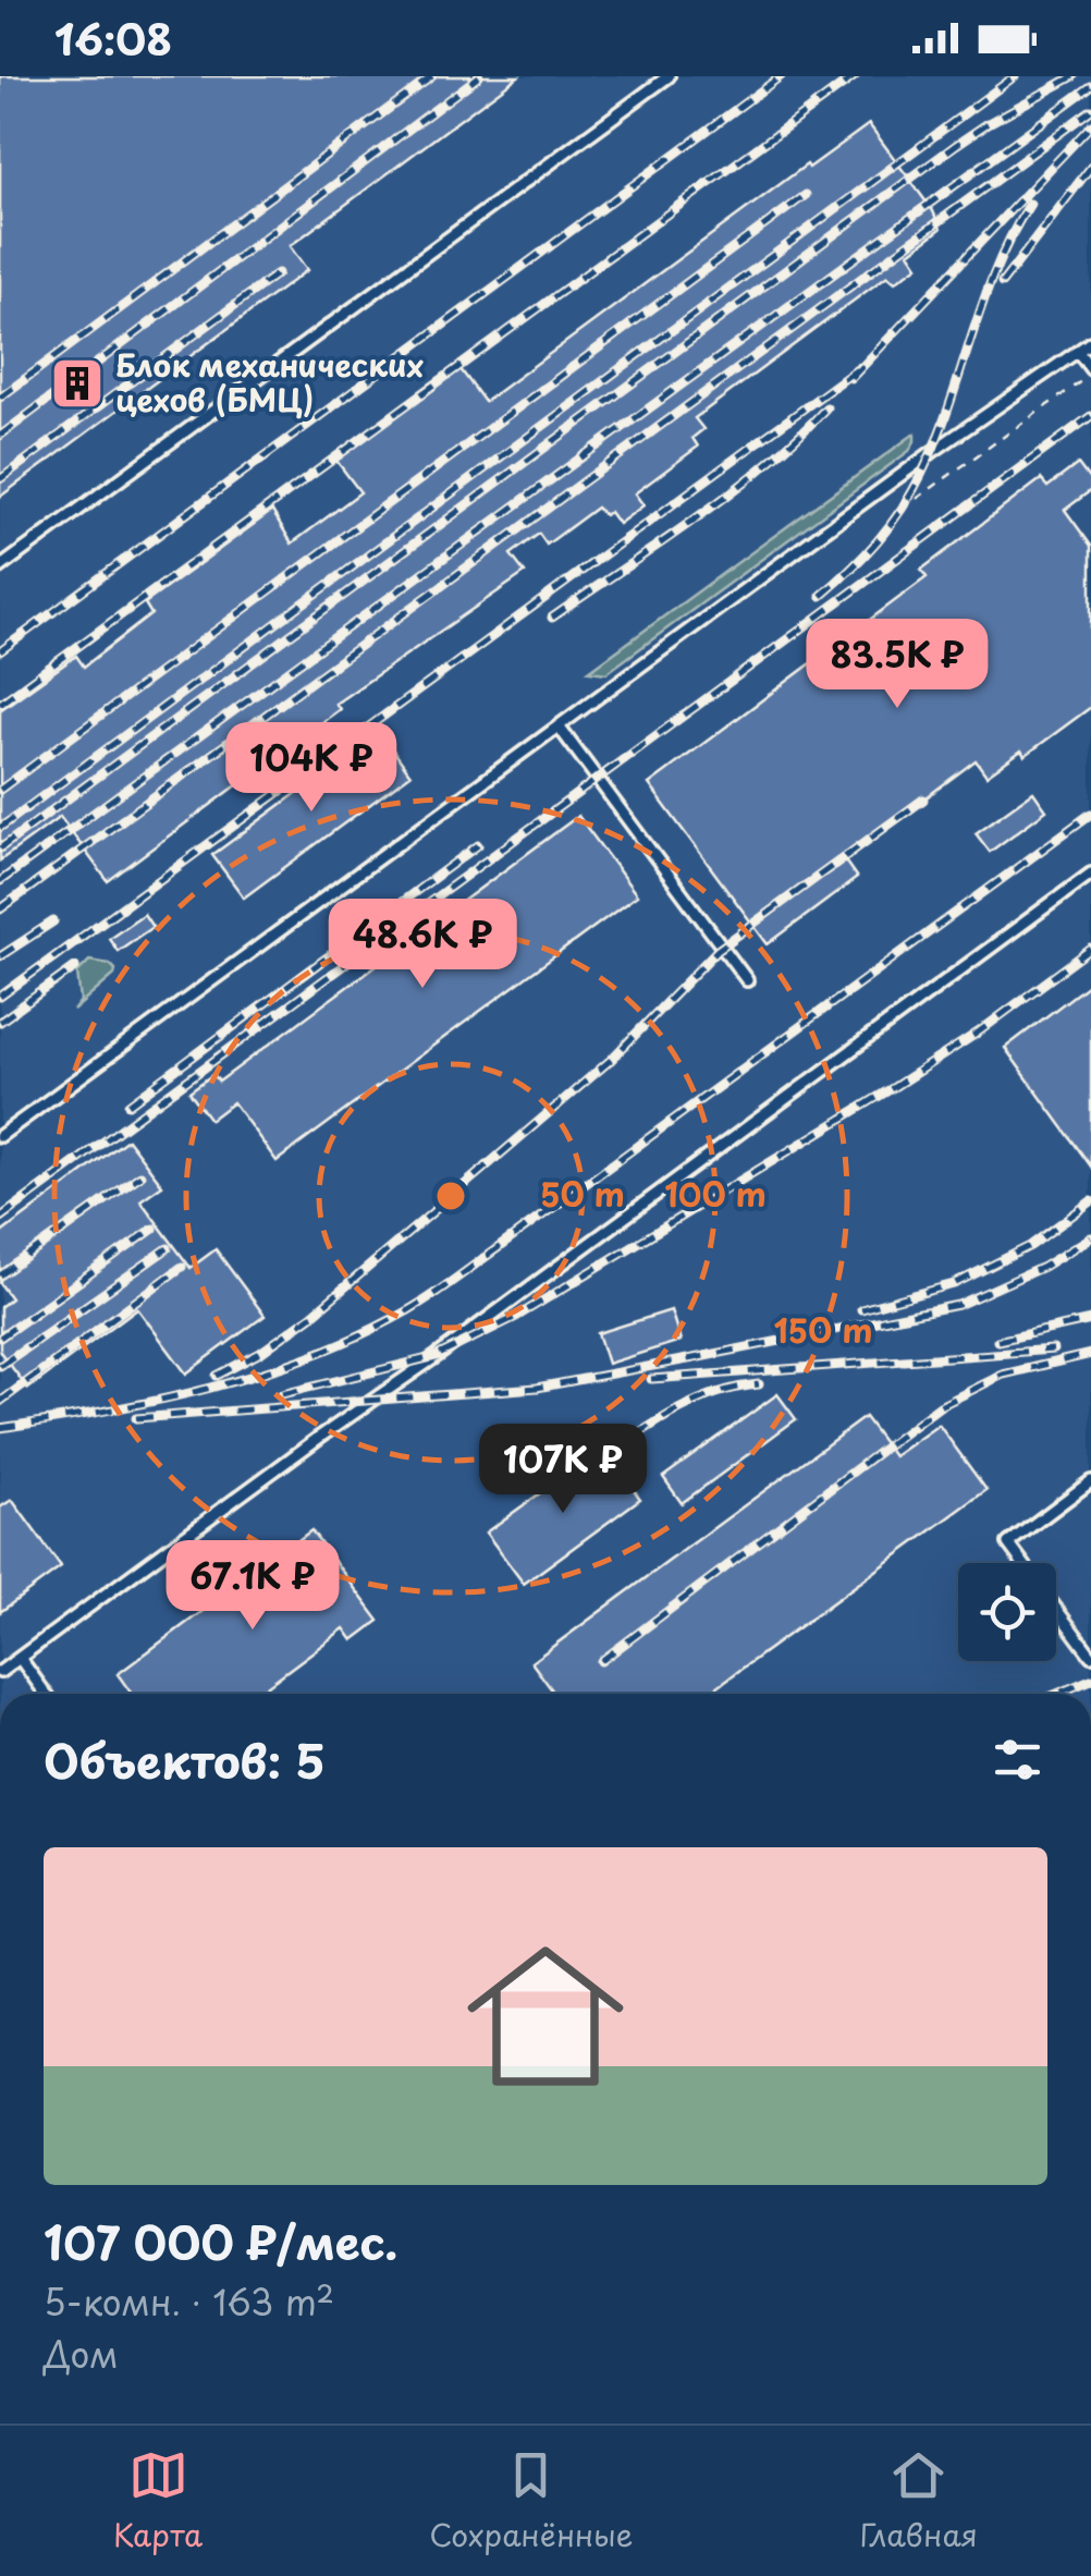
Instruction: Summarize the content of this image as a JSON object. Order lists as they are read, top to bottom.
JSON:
{
  "places": {
    "building": ["Блок механических цехов (БМЦ)"]
  },
  "page": {
    "status": "16:08",
    "price": [
      "83.5K ₽",
      "104K ₽",
      "48.6K ₽",
      "107K ₽",
      "67.1K ₽"
    ],
    "heading": "Объектов: 5",
    "list": [
      {
        "name": "107 000 ₽/мес.",
        "note": "5-комн. · 163 m² · Дом"
      }
    ],
    "tabs": ["Карта", "Сохранённые", "Главная"]
  },
  "rings": ["50 m", "100 m", "150 m"]
}
